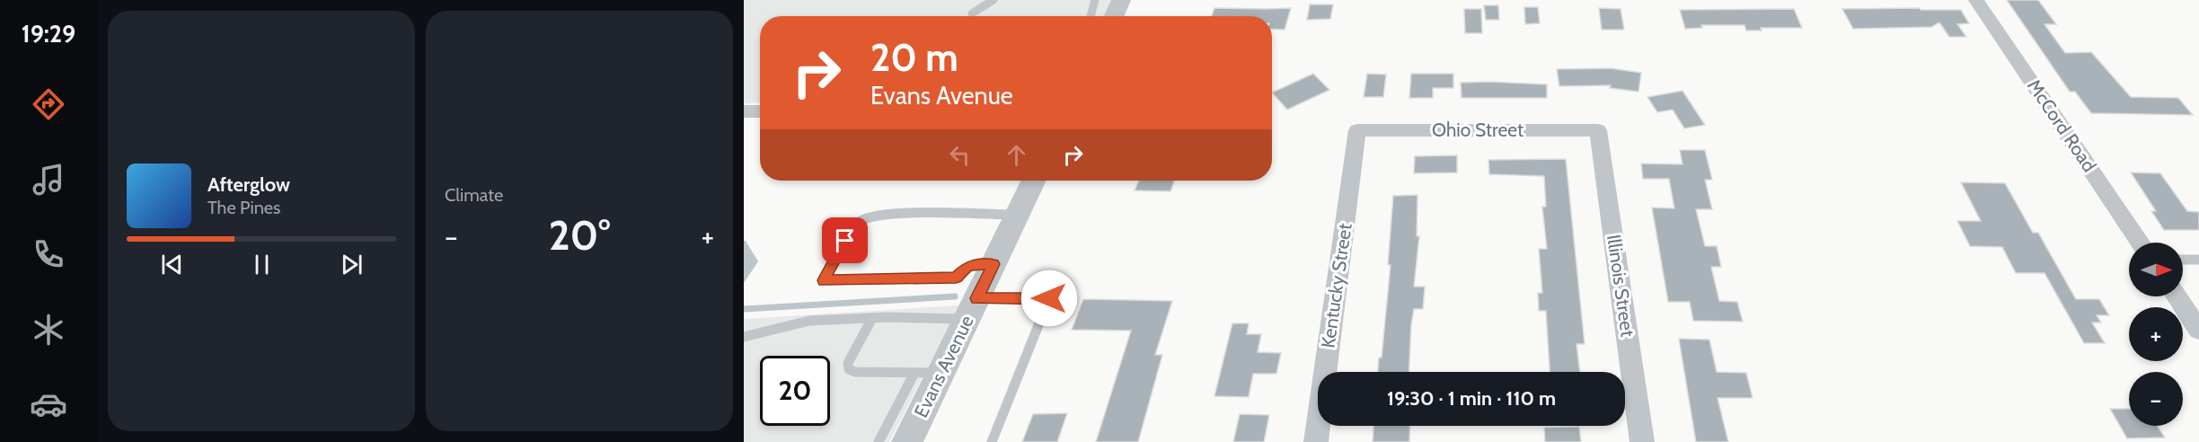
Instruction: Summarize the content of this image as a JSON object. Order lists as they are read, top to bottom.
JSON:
{
  "streets": {
    "street": [
      "McCord Road",
      "Ohio Street",
      "Kentucky Street",
      "Illinois Street",
      "Evans Avenue"
    ]
  },
  "crossings": [
    ["Ohio Street", "Kentucky Street"],
    ["Ohio Street", "Illinois Street"]
  ],
  "north": "right",
  "page": {
    "tabs": "19:29",
    "tile": "Climate",
    "turn": ["20 m", "Evans Avenue"],
    "song": ["Afterglow", "The Pines"],
    "heat": ["−", "20°", "+"],
    "map_buttons": ["+", "−"],
    "limit": "20",
    "trip": "19:30 · 1 min · 110 m"
  }
}
